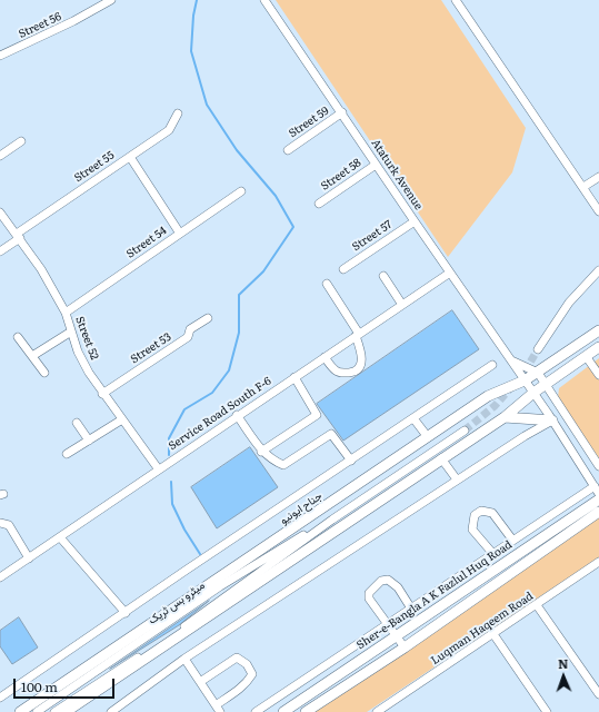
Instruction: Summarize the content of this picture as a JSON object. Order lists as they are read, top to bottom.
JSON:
{
  "streets": {
    "main road": ["جناح ایونیو", "Sher-e-Bangla A K Fazlul Huq Road"],
    "street": [
      "Street 56",
      "Street 59",
      "Street 55",
      "Street 58",
      "Ataturk Avenue",
      "Street 57",
      "Street 54",
      "Street 52",
      "Street 53",
      "Service Road South F-6",
      "میٹرو بس ٹریک",
      "Luqman Haqeem Road"
    ]
  },
  "crossings": [
    ["Street 59", "Ataturk Avenue"],
    ["Street 55", "Street 52"],
    ["Street 58", "Ataturk Avenue"],
    ["Ataturk Avenue", "Street 57"],
    ["Ataturk Avenue", "Service Road South F-6"],
    ["Ataturk Avenue", "جناح ایونیو"],
    ["Street 54", "Street 52"],
    ["Street 52", "Street 53"],
    ["Street 52", "Service Road South F-6"]
  ],
  "scale_bar": "100 m",
  "north": "top"
}
